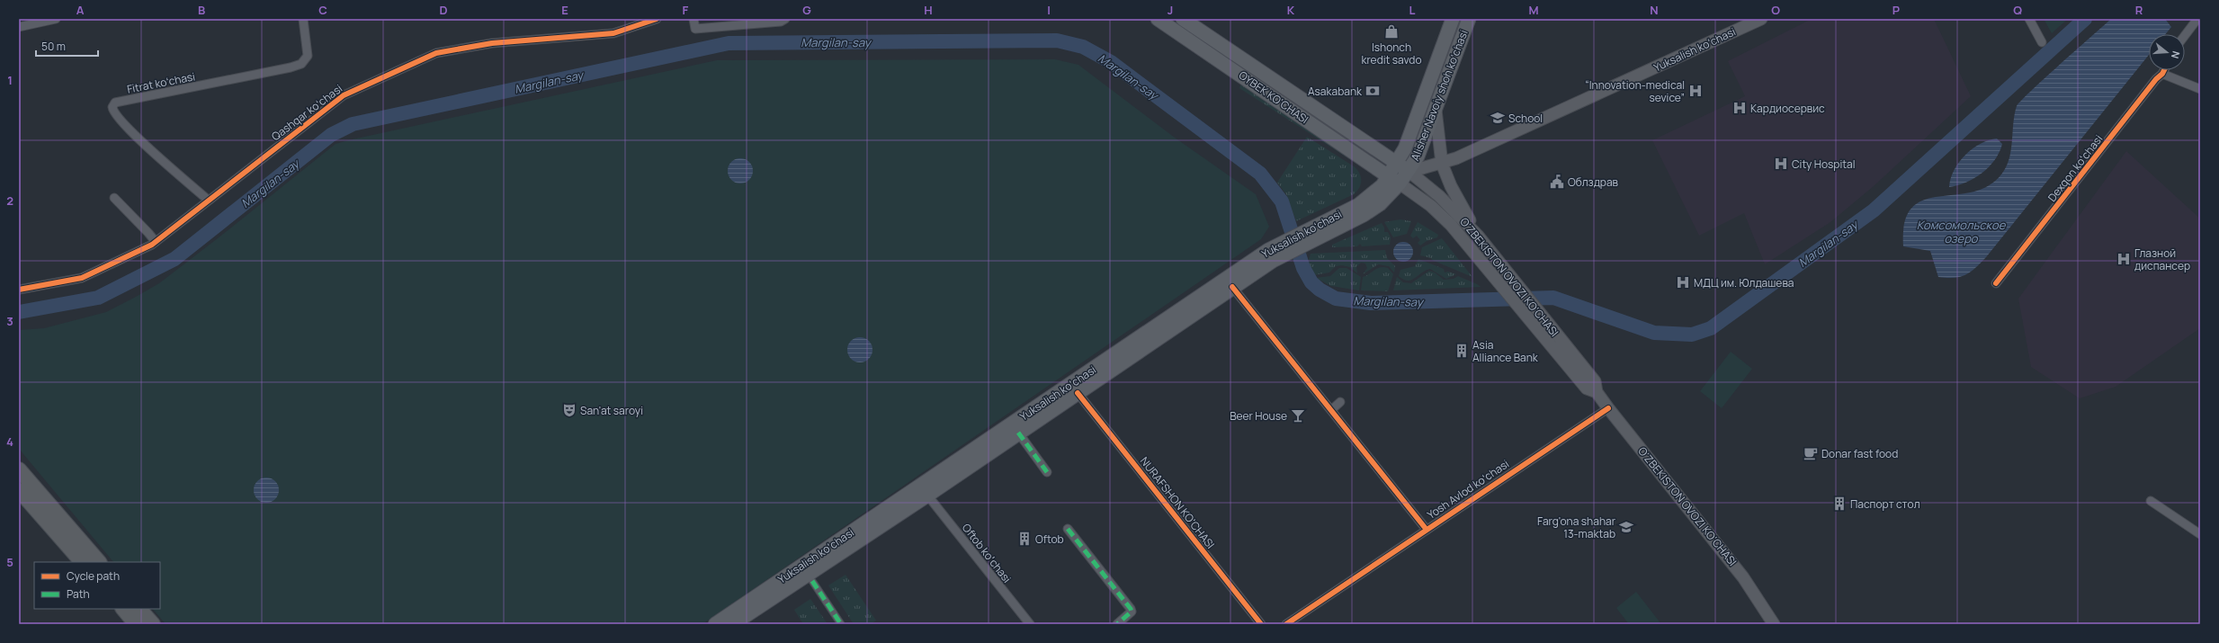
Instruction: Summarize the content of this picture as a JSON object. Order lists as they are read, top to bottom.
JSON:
{
  "streets": {
    "main road": [
      "Yuksalish koʻchasi",
      "Alisher Navoiy shoh koʻchasi",
      "OYBEK KO‘CHASI",
      "O'ZBEKISTON OVOZI KO'CHASI"
    ],
    "street": [
      "Fitrat koʻchasi",
      "Qashqar koʻchasi",
      "Dexqon koʻchasi",
      "Yosh Avlod koʻchasi",
      "NURAFSHON KO'CHASI",
      "Oftob koʻchasi"
    ]
  },
  "crossings": [
    ["Yuksalish koʻchasi", "Alisher Navoiy shoh koʻchasi"],
    ["Yuksalish koʻchasi", "OYBEK KO‘CHASI"],
    ["Yuksalish koʻchasi", "O'ZBEKISTON OVOZI KO'CHASI"],
    ["Yuksalish koʻchasi", "NURAFSHON KO'CHASI"],
    ["Yuksalish koʻchasi", "Oftob koʻchasi"],
    ["Fitrat koʻchasi", "Qashqar koʻchasi"],
    ["Alisher Navoiy shoh koʻchasi", "OYBEK KO‘CHASI"],
    ["Alisher Navoiy shoh koʻchasi", "O'ZBEKISTON OVOZI KO'CHASI"],
    ["OYBEK KO‘CHASI", "O'ZBEKISTON OVOZI KO'CHASI"],
    ["O'ZBEKISTON OVOZI KO'CHASI", "Yosh Avlod koʻchasi"]
  ],
  "water": ["Margilan-say", "Комсомольское озеро"],
  "places": {
    "shop": ["Ishonch kredit savdo"],
    "bank": ["Asakabank"],
    "hospital": [
      "“Innovation-medical sevice”",
      "Кардиосервис",
      "City Hospital",
      "Глазной диспансер",
      "МДЦ им. Юлдашева"
    ],
    "school or university": ["School", "Farg'ona shahar 13-maktab"],
    "public building": ["Облздрав"],
    "building": ["Asia Alliance Bank", "Паспорт стол", "Oftob"],
    "theatre": ["San'at saroyi"],
    "bar": ["Beer House"],
    "cafe": ["Donar fast food"]
  },
  "legend": ["Cycle path", "Path"],
  "scale_bar": "50 m",
  "north": "right",
  "grid": {
    "columns": [
      "A",
      "B",
      "C",
      "D",
      "E",
      "F",
      "G",
      "H",
      "I",
      "J",
      "K",
      "L",
      "M",
      "N",
      "O",
      "P",
      "Q",
      "R"
    ],
    "rows": [
      "1",
      "2",
      "3",
      "4",
      "5"
    ]
  }
}
